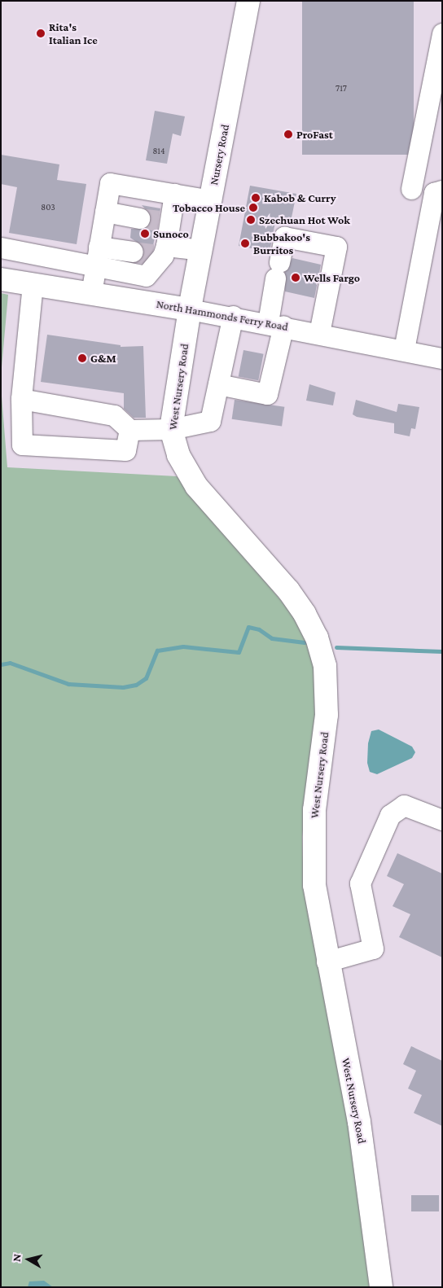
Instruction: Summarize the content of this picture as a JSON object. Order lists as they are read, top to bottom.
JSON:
{
  "streets": {
    "main road": ["Nursery Road", "North Hammonds Ferry Road", "West Nursery Road"]
  },
  "crossings": [
    ["Nursery Road", "North Hammonds Ferry Road"],
    ["Nursery Road", "West Nursery Road"],
    ["North Hammonds Ferry Road", "West Nursery Road"]
  ],
  "places": [
    "Rita's Italian Ice",
    "ProFast",
    "Kabob & Curry",
    "Tobacco House",
    "Szechuan Hot Wok",
    "Sunoco",
    "Bubbakoo's Burritos",
    "Wells Fargo",
    "G&M"
  ],
  "house_numbers": ["717", "814", "803"],
  "north": "left"
}
